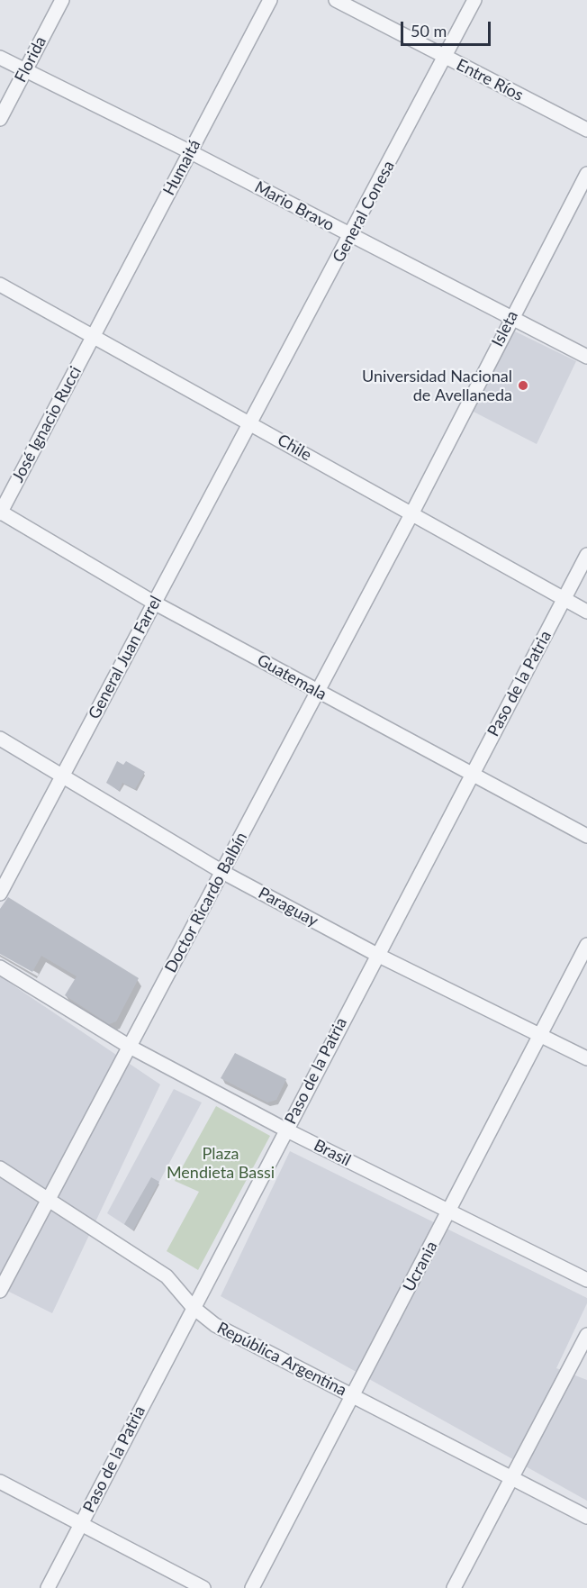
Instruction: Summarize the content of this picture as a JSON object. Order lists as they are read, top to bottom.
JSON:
{
  "streets": {
    "street": [
      "Florida",
      "Entre Ríos",
      "Humaitá",
      "Mario Bravo",
      "General Conesa",
      "Isleta",
      "José Ignacio Rucci",
      "Chile",
      "General Juan Farrel",
      "Guatemala",
      "Paso de la Patria",
      "Doctor Ricardo Balbín",
      "Paraguay",
      "Brasil",
      "Ucrania",
      "República Argentina"
    ]
  },
  "crossings": [
    ["Florida", "Mario Bravo"],
    ["Entre Ríos", "General Conesa"],
    ["Humaitá", "Mario Bravo"],
    ["Humaitá", "José Ignacio Rucci"],
    ["Humaitá", "Chile"],
    ["Mario Bravo", "General Conesa"],
    ["Mario Bravo", "Isleta"],
    ["General Conesa", "Chile"],
    ["General Conesa", "General Juan Farrel"],
    ["Isleta", "Chile"],
    ["Isleta", "Doctor Ricardo Balbín"],
    ["José Ignacio Rucci", "Chile"],
    ["José Ignacio Rucci", "Guatemala"],
    ["Chile", "General Juan Farrel"],
    ["Chile", "Paso de la Patria"],
    ["Chile", "Doctor Ricardo Balbín"],
    ["General Juan Farrel", "Guatemala"],
    ["General Juan Farrel", "Paraguay"],
    ["Guatemala", "Paso de la Patria"],
    ["Guatemala", "Doctor Ricardo Balbín"],
    ["Paso de la Patria", "Paraguay"],
    ["Paso de la Patria", "Brasil"],
    ["Paso de la Patria", "República Argentina"],
    ["Doctor Ricardo Balbín", "Paraguay"],
    ["Doctor Ricardo Balbín", "Brasil"],
    ["Doctor Ricardo Balbín", "República Argentina"],
    ["Paraguay", "Ucrania"],
    ["Brasil", "Ucrania"],
    ["Ucrania", "República Argentina"]
  ],
  "parks": ["Plaza Mendieta Bassi"],
  "places": ["Universidad Nacional de Avellaneda"],
  "scale_bar": "50 m"
}
